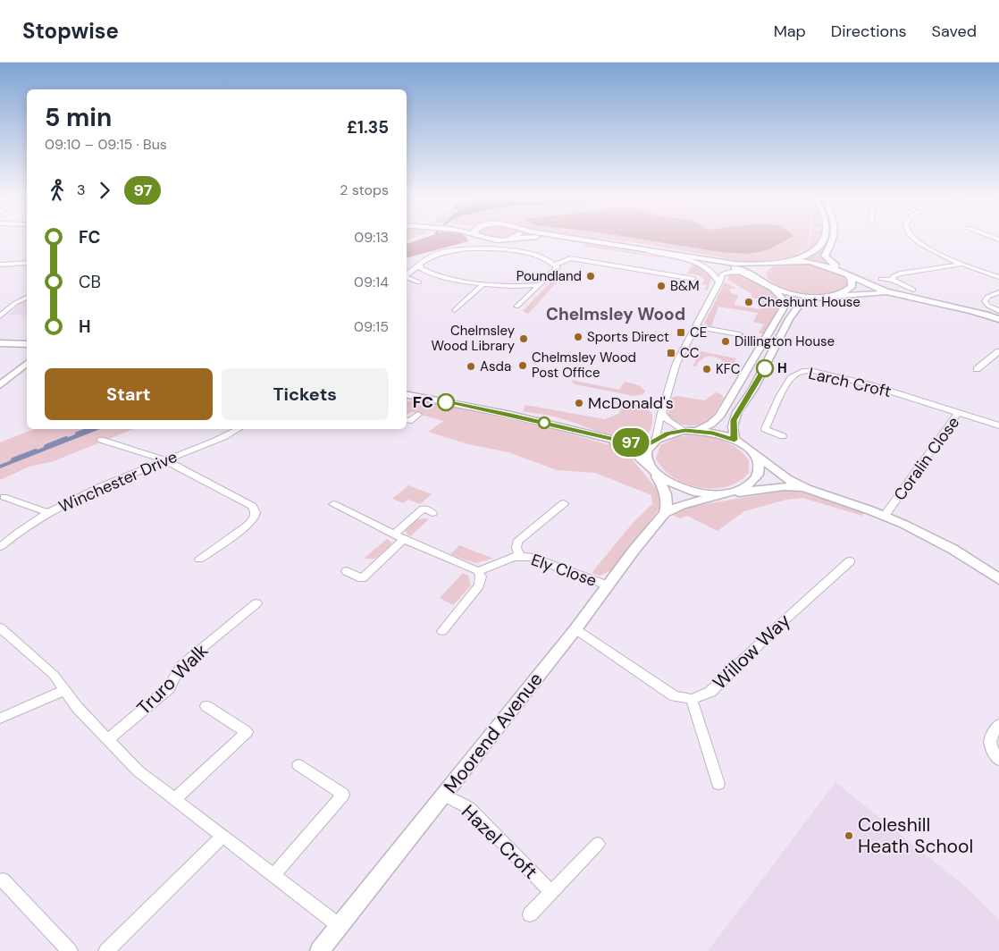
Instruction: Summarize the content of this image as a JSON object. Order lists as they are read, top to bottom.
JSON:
{
  "streets": {
    "street": [
      "Larch Croft",
      "Coralin Close",
      "Winchester Drive",
      "Ely Close",
      "Willow Way",
      "Truro Walk",
      "Moorend Avenue",
      "Hazel Croft"
    ]
  },
  "crossings": [
    ["Larch Croft", "Coralin Close"],
    ["Ely Close", "Moorend Avenue"],
    ["Moorend Avenue", "Hazel Croft"]
  ],
  "districts": ["Chelmsley Wood"],
  "places": {
    "other": [
      "Poundland",
      "B&M",
      "Cheshunt House",
      "Sports Direct",
      "Chelmsley Wood Library",
      "Dillington House",
      "Chelmsley Wood Post Office",
      "Asda",
      "H",
      "KFC",
      "FC",
      "McDonald's",
      "Coleshill Heath School"
    ],
    "transit": ["CE", "CC"]
  },
  "lines": ["bus line 97"],
  "page": {
    "header": "Stopwise",
    "nav": ["Map", "Directions", "Saved"],
    "on_map": "97",
    "heading": ["5 min", "09:10 – 09:15 · Bus", "£1.35"],
    "legs": ["3", "97", "2 stops"],
    "list": [
      {
        "name": "FC",
        "value": "09:13"
      },
      {
        "name": "CB",
        "value": "09:14"
      },
      {
        "name": "H",
        "value": "09:15"
      }
    ],
    "buttons": ["Start", "Tickets"]
  }
}
